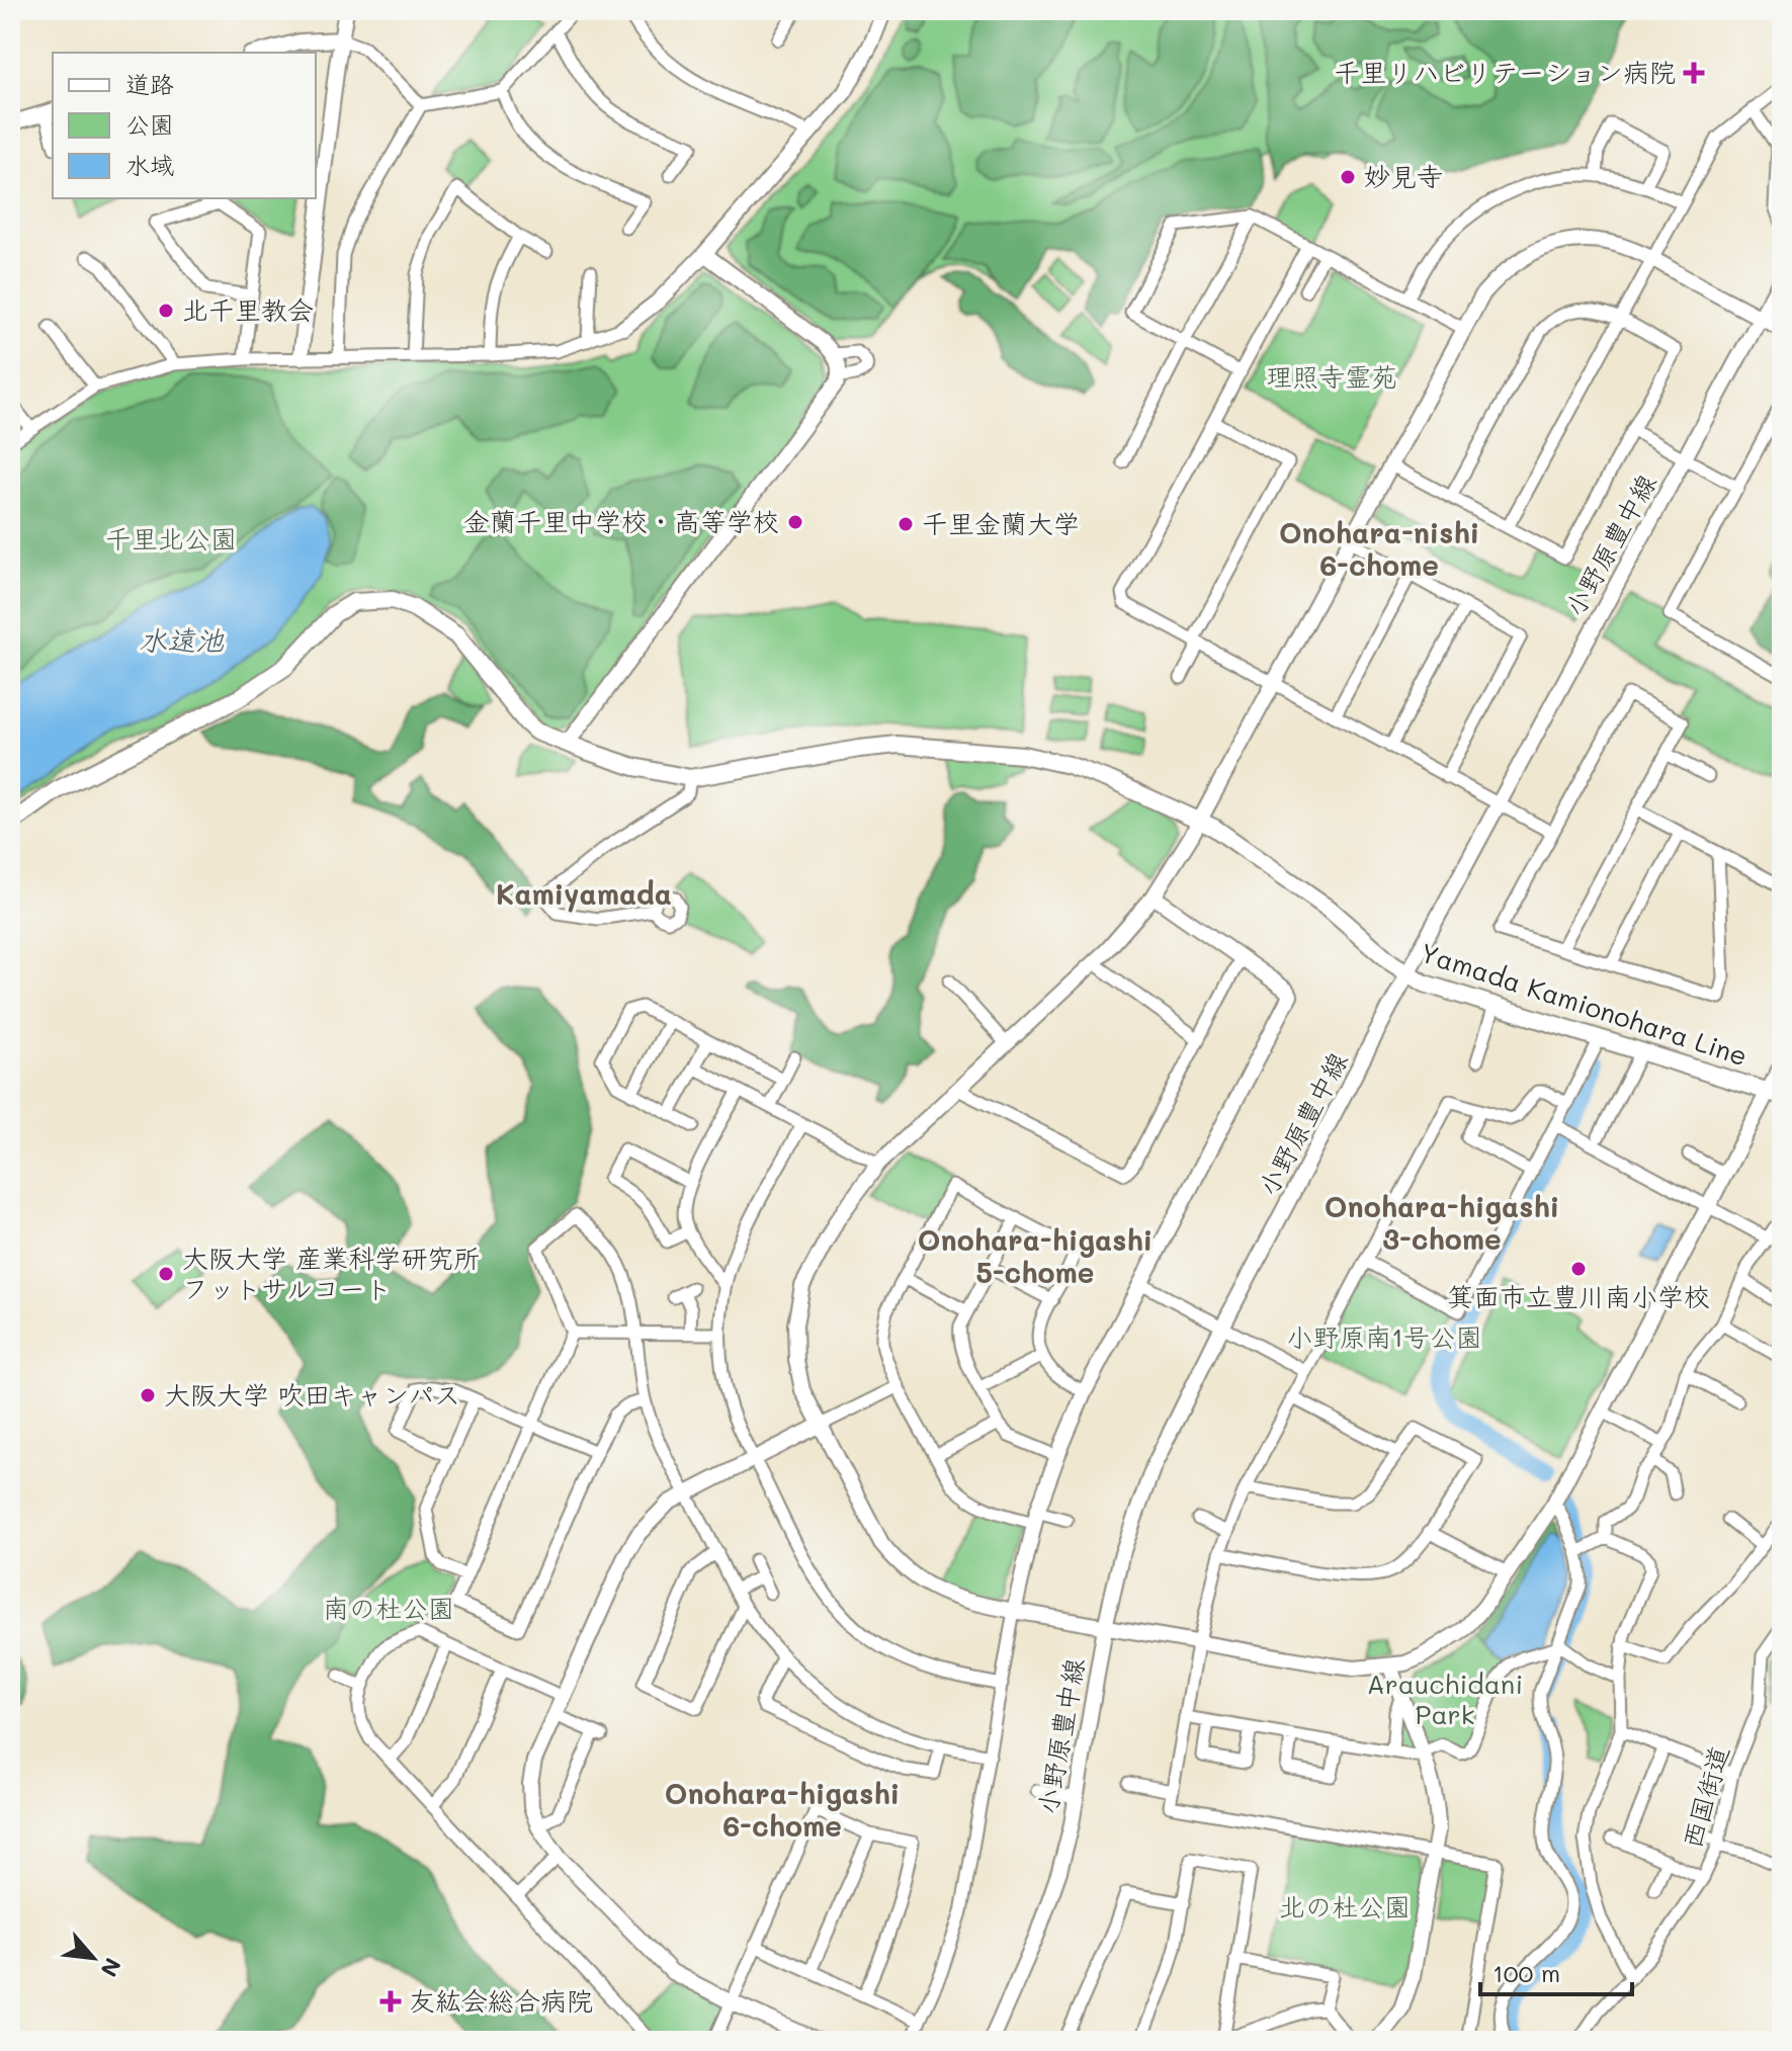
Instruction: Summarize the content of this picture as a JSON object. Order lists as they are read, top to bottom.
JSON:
{
  "streets": {
    "main road": ["Yamada Kamionohara Line"],
    "street": ["小野原豊中線", "西国街道"]
  },
  "crossings": [
    ["小野原豊中線", "Yamada Kamionohara Line"]
  ],
  "districts": [
    "Onohara-nishi 6-chome",
    "Kamiyamada",
    "Onohara-higashi 3-chome",
    "Onohara-higashi 5-chome",
    "Onohara-higashi 6-chome"
  ],
  "water": ["水遠池"],
  "parks": [
    "理照寺霊苑",
    "千里北公園",
    "小野原南1号公園",
    "南の杜公園",
    "Arauchidani Park",
    "北の杜公園"
  ],
  "places": {
    "health": ["千里リハビリテーション病院", "友紘会総合病院"],
    "other": [
      "妙見寺",
      "北千里教会",
      "金蘭千里中学校・高等学校",
      "千里金蘭大学",
      "箕面市立豊川南小学校",
      "大阪大学 産業科学研究所 フットサルコート",
      "大阪大学 吹田キャンパス"
    ]
  },
  "legend": ["道路", "公園", "水域"],
  "scale_bar": "100 m",
  "north": "bottom right"
}
